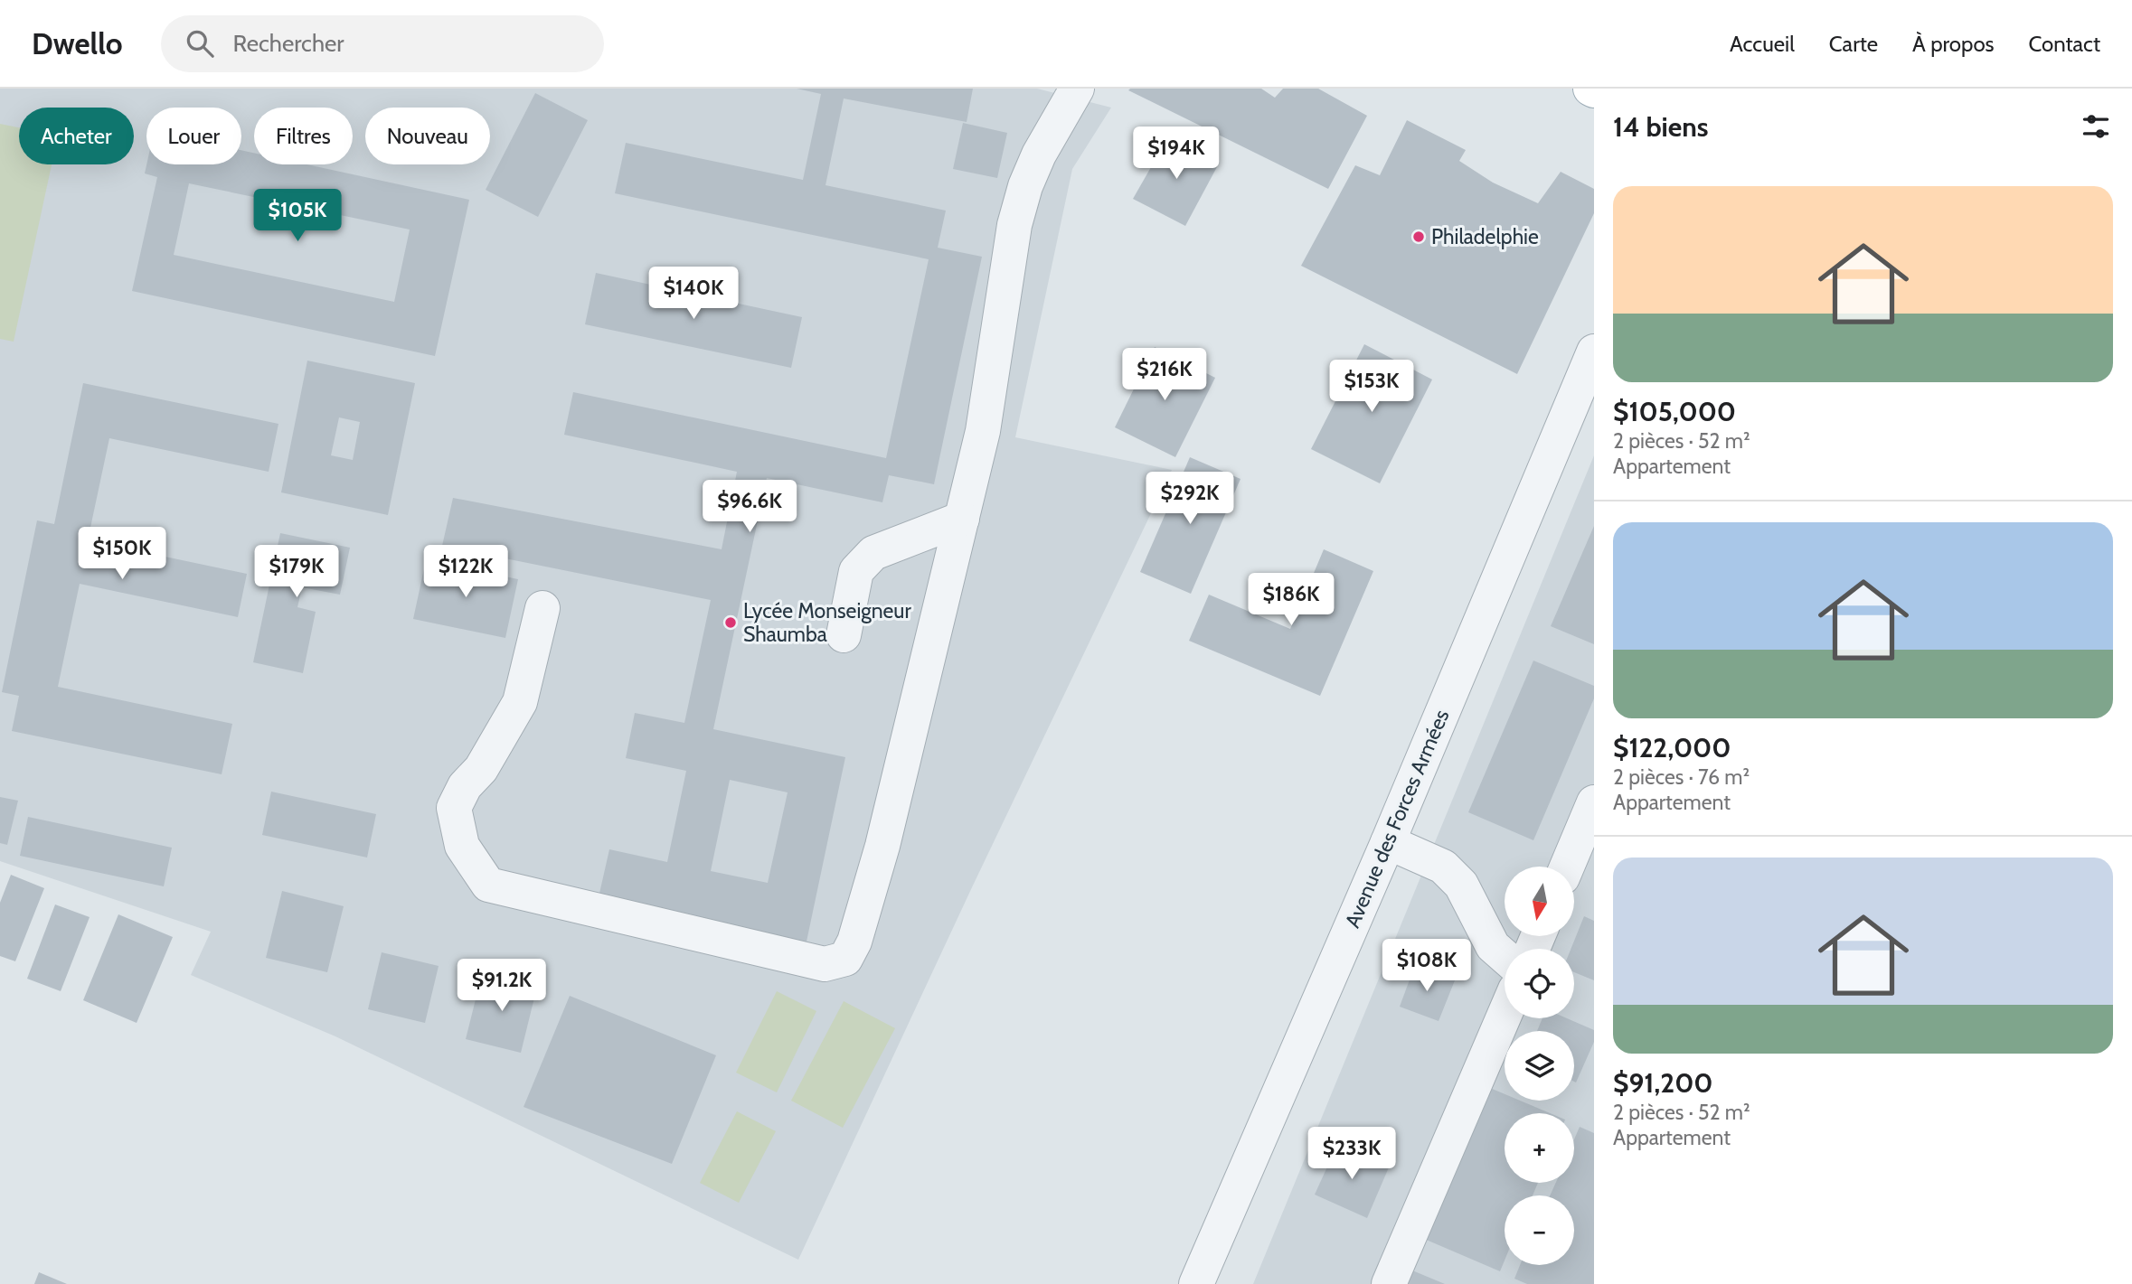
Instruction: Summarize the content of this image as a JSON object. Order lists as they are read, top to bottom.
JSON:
{
  "streets": {
    "street": ["Avenue des Forces Armées"]
  },
  "places": ["Philadelphie", "Lycée Monseigneur Shaumba"],
  "north": "bottom",
  "page": {
    "header": "Dwello",
    "search": "Rechercher",
    "nav": [
      "Accueil",
      "Carte",
      "À propos",
      "Contact"
    ],
    "heading": "14 biens",
    "chip": [
      "Acheter",
      "Louer",
      "Filtres",
      "Nouveau"
    ],
    "price": [
      "$194K",
      "$105K",
      "$140K",
      "$216K",
      "$153K",
      "$292K",
      "$96.6K",
      "$150K",
      "$179K",
      "$122K",
      "$186K",
      "$108K",
      "$91.2K",
      "$233K"
    ],
    "list": [
      {
        "name": "$105,000",
        "note": "2 pièces · 52 m² · Appartement"
      },
      {
        "name": "$122,000",
        "note": "2 pièces · 76 m² · Appartement"
      },
      {
        "name": "$91,200",
        "note": "2 pièces · 52 m² · Appartement"
      }
    ],
    "map_buttons": ["+", "−"]
  }
}
